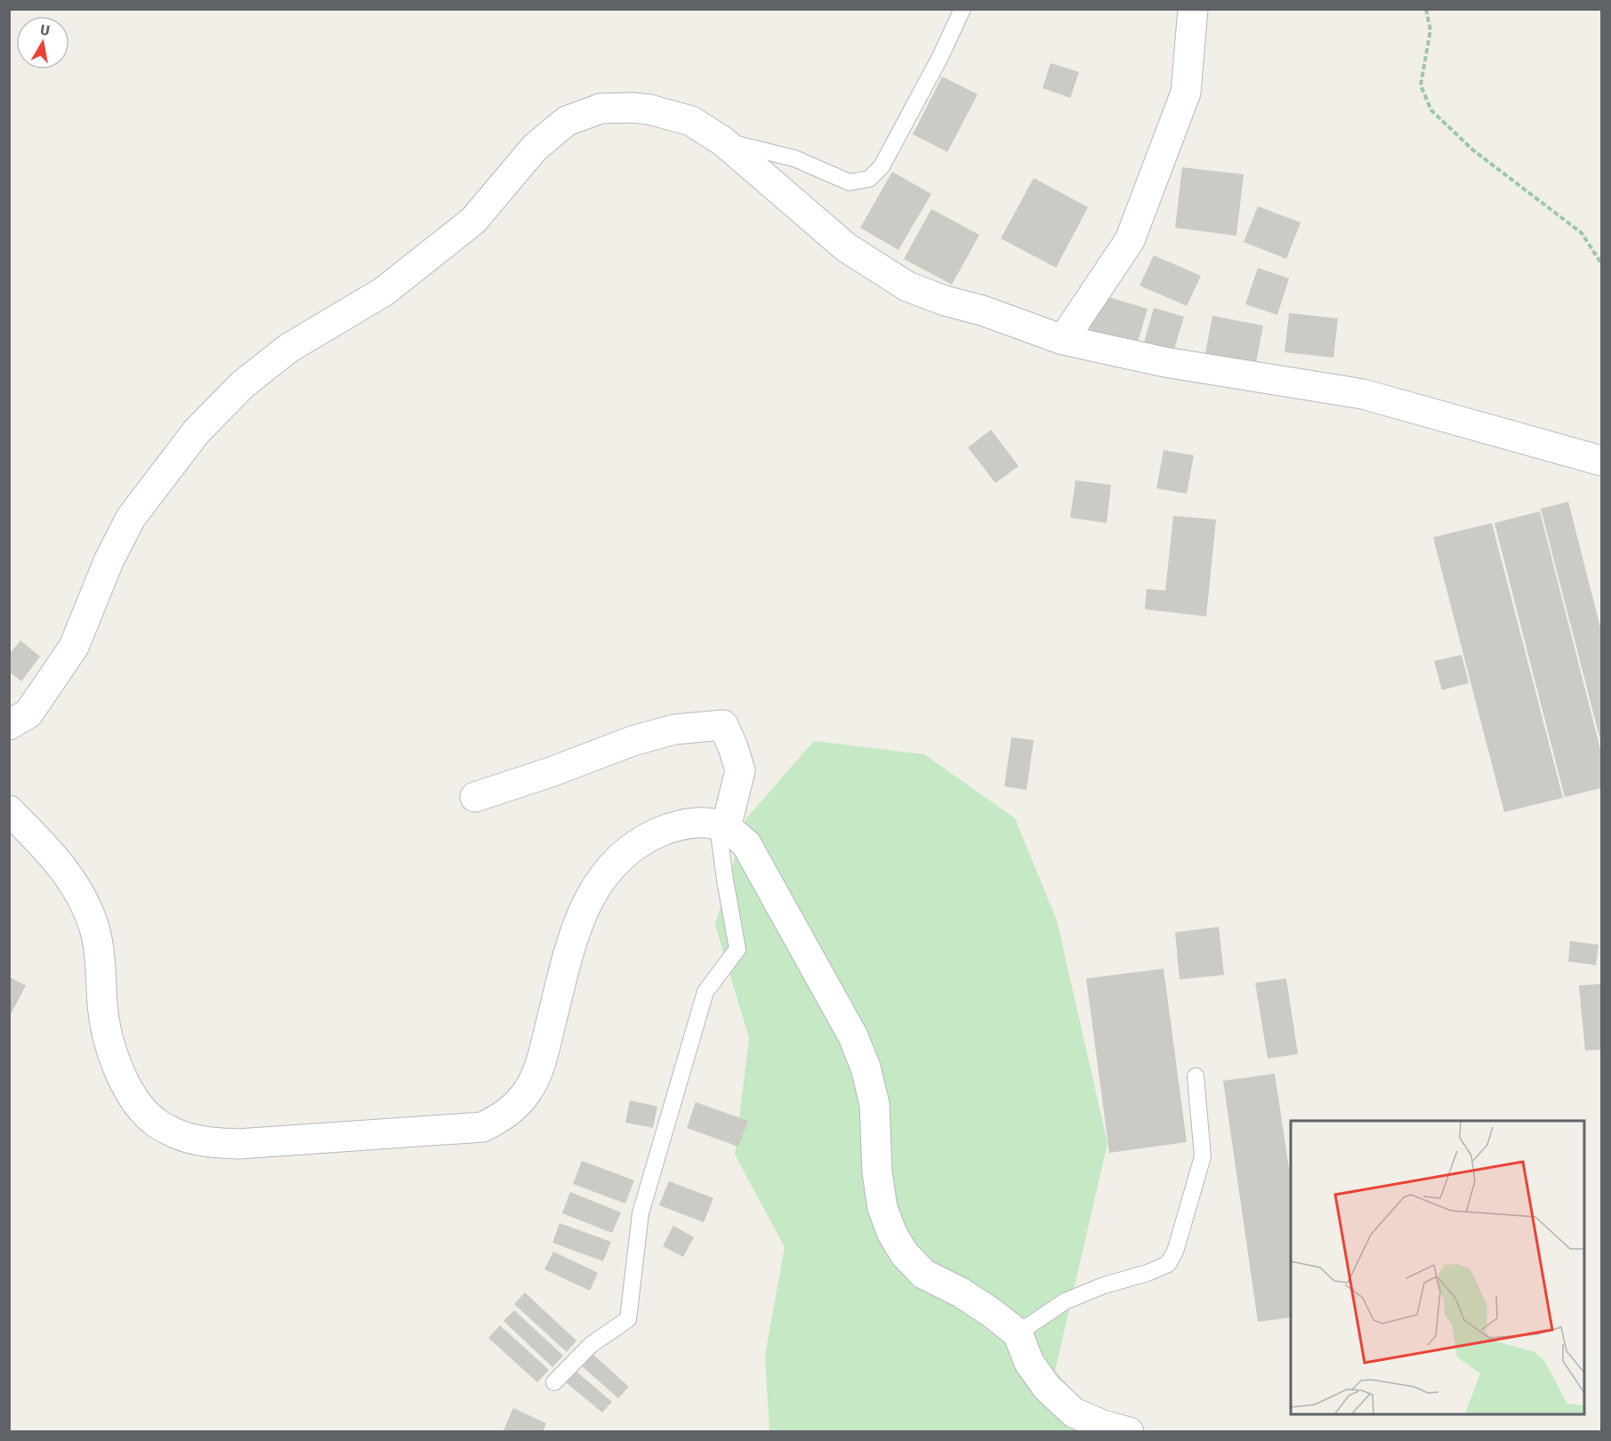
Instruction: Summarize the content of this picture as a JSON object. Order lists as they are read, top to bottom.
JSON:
{
  "north": "top"
}
